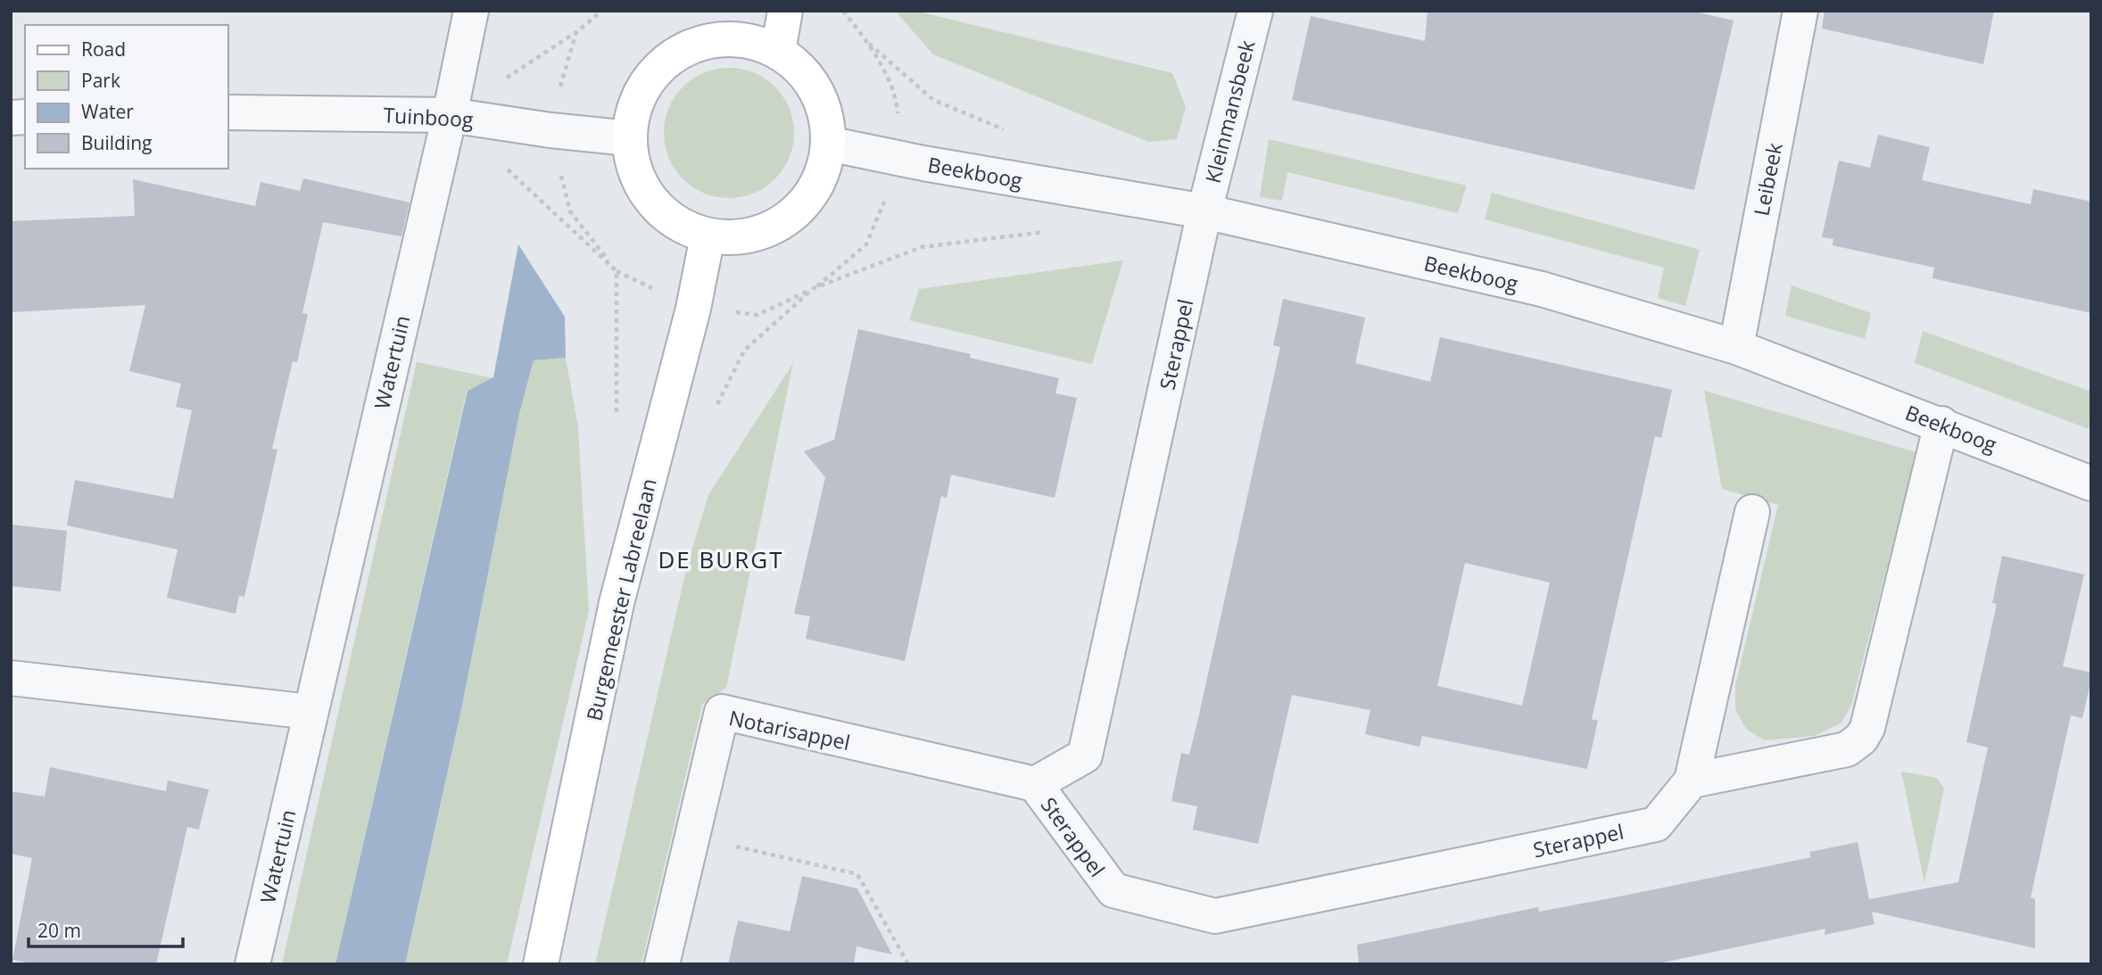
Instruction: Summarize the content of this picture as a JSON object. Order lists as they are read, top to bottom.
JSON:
{
  "streets": {
    "street": [
      "Kleinmansbeek",
      "Tuinboog",
      "Beekboog",
      "Leibeek",
      "Sterappel",
      "Watertuin",
      "Burgemeester Labreelaan",
      "Notarisappel"
    ]
  },
  "crossings": [
    ["Kleinmansbeek", "Beekboog"],
    ["Kleinmansbeek", "Sterappel"],
    ["Tuinboog", "Beekboog"],
    ["Tuinboog", "Watertuin"],
    ["Tuinboog", "Burgemeester Labreelaan"],
    ["Beekboog", "Leibeek"],
    ["Beekboog", "Sterappel"],
    ["Beekboog", "Burgemeester Labreelaan"],
    ["Sterappel", "Notarisappel"]
  ],
  "districts": ["DE BURGT"],
  "legend": [
    "Road",
    "Park",
    "Water",
    "Building"
  ],
  "scale_bar": "20 m"
}
